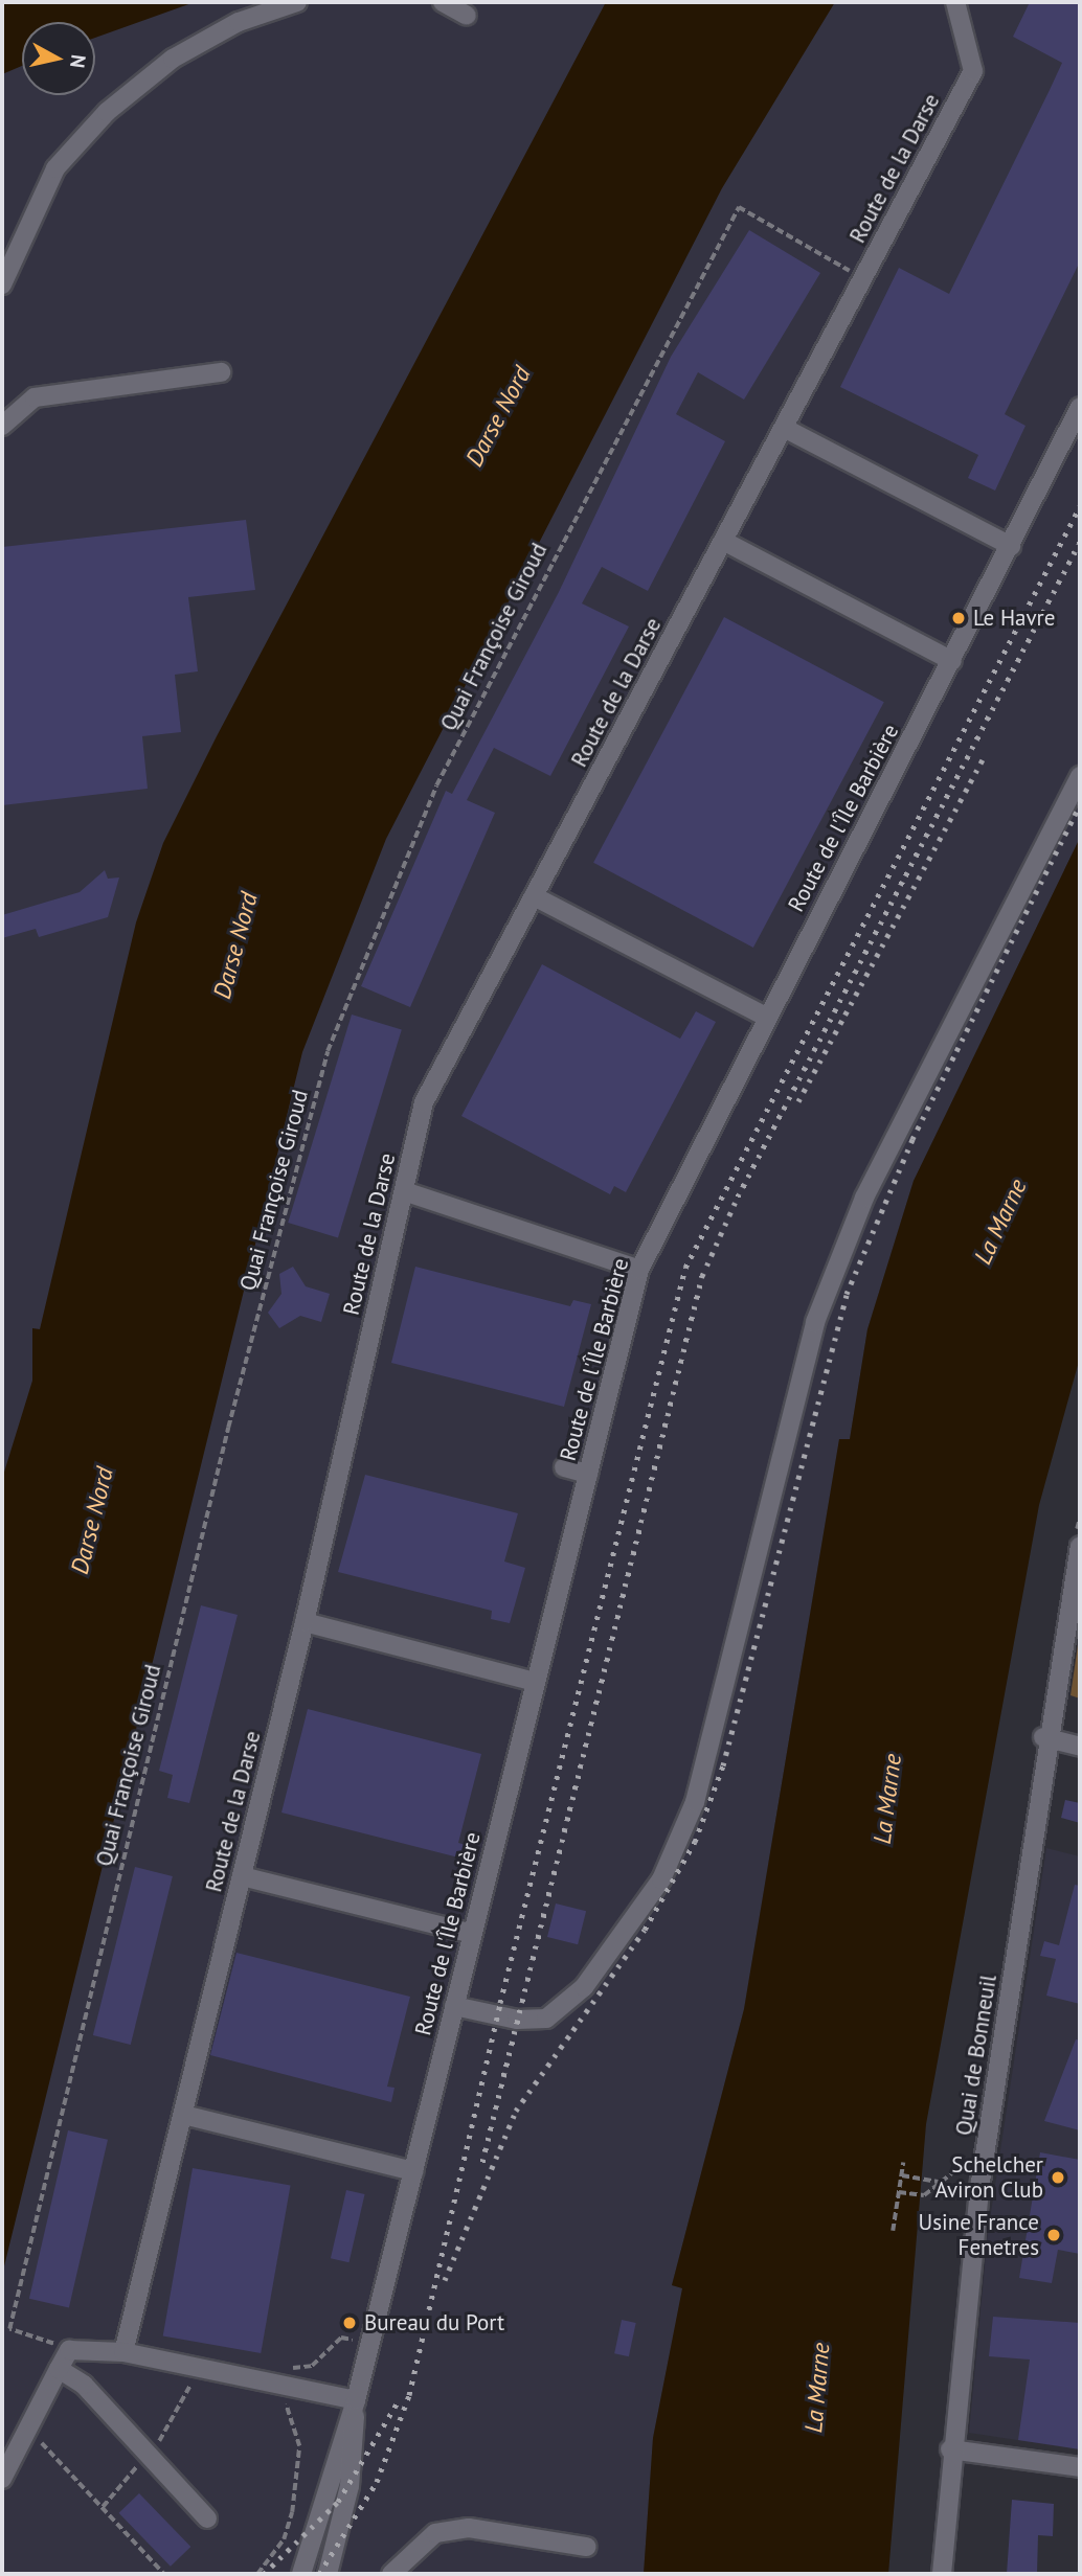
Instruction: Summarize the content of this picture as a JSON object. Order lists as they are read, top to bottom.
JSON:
{
  "streets": {
    "street": ["Route de la Darse", "Route de l'Île Barbière", "Quai de Bonneuil"],
    "path": ["Quai Françoise Giroud"]
  },
  "crossings": [
    ["Route de la Darse", "Quai Françoise Giroud"]
  ],
  "water": ["Darse Nord", "La Marne"],
  "places": [
    "Le Havre",
    "Schelcher Aviron Club",
    "Usine France Fenetres",
    "Bureau du Port"
  ],
  "north": "right"
}
